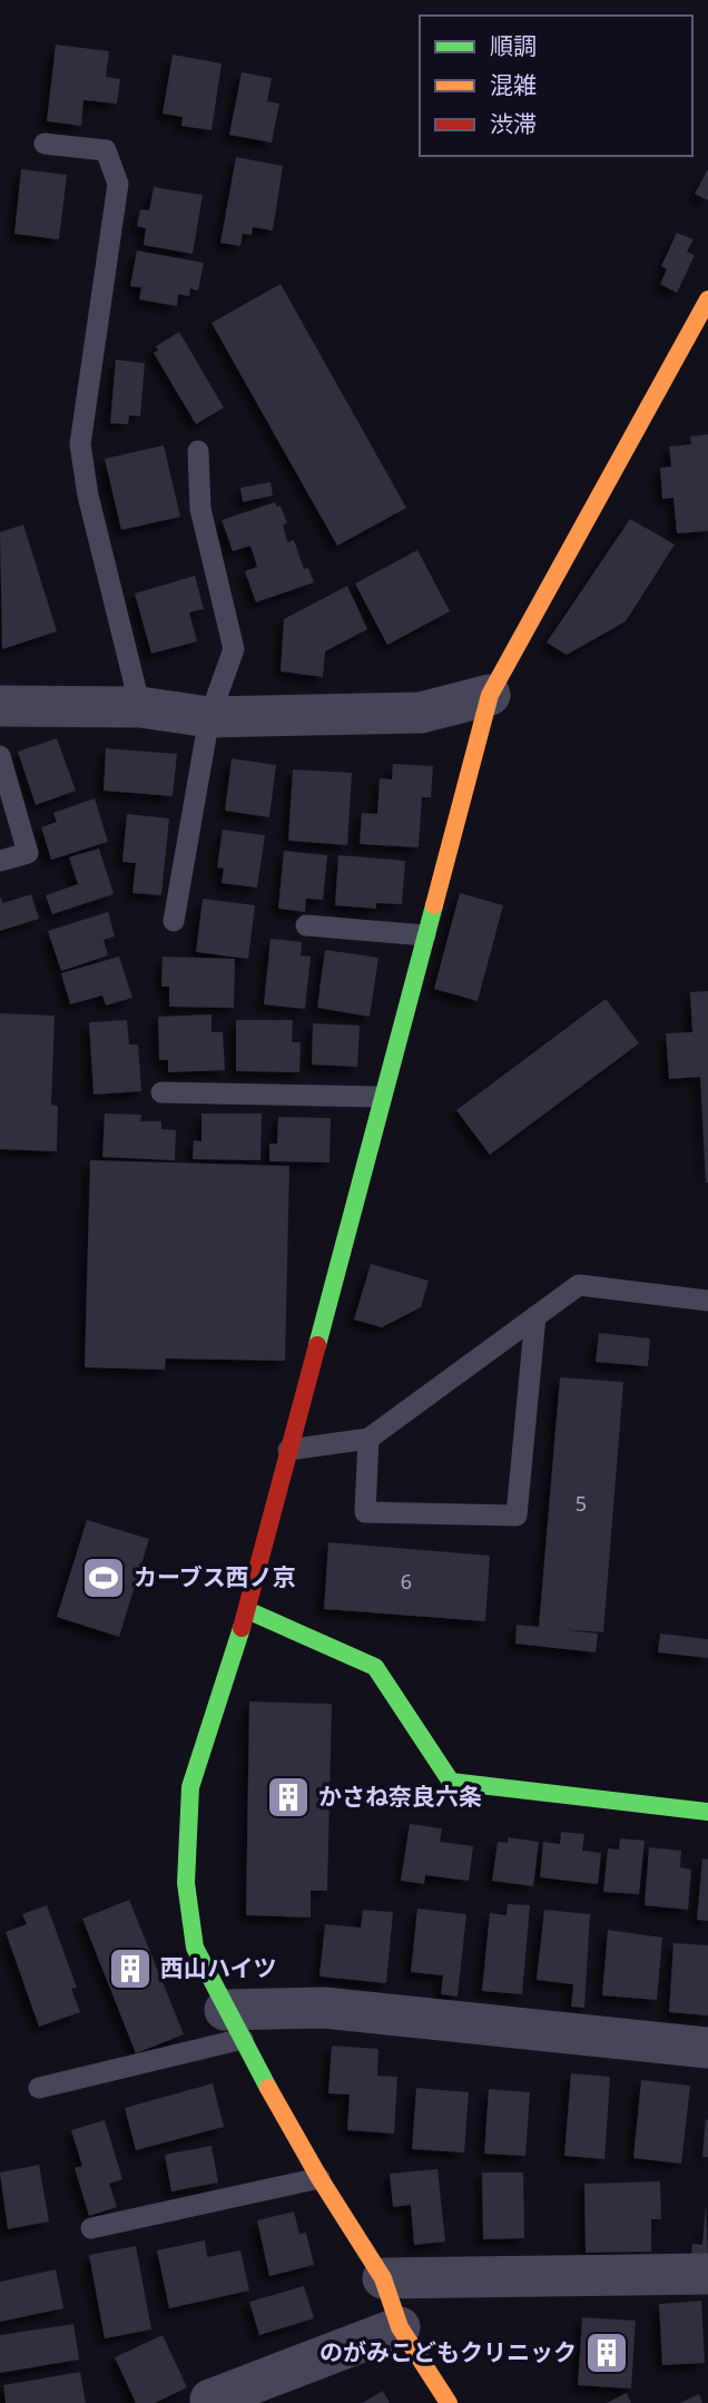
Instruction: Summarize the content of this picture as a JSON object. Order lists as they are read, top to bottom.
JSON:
{
  "places": {
    "sports": ["カーブス西ノ京"],
    "building": ["かさね奈良六条", "西山ハイツ", "のがみこどもクリニック"]
  },
  "house_numbers": ["5", "6"],
  "legend": ["順調", "混雑", "渋滞"]
}
